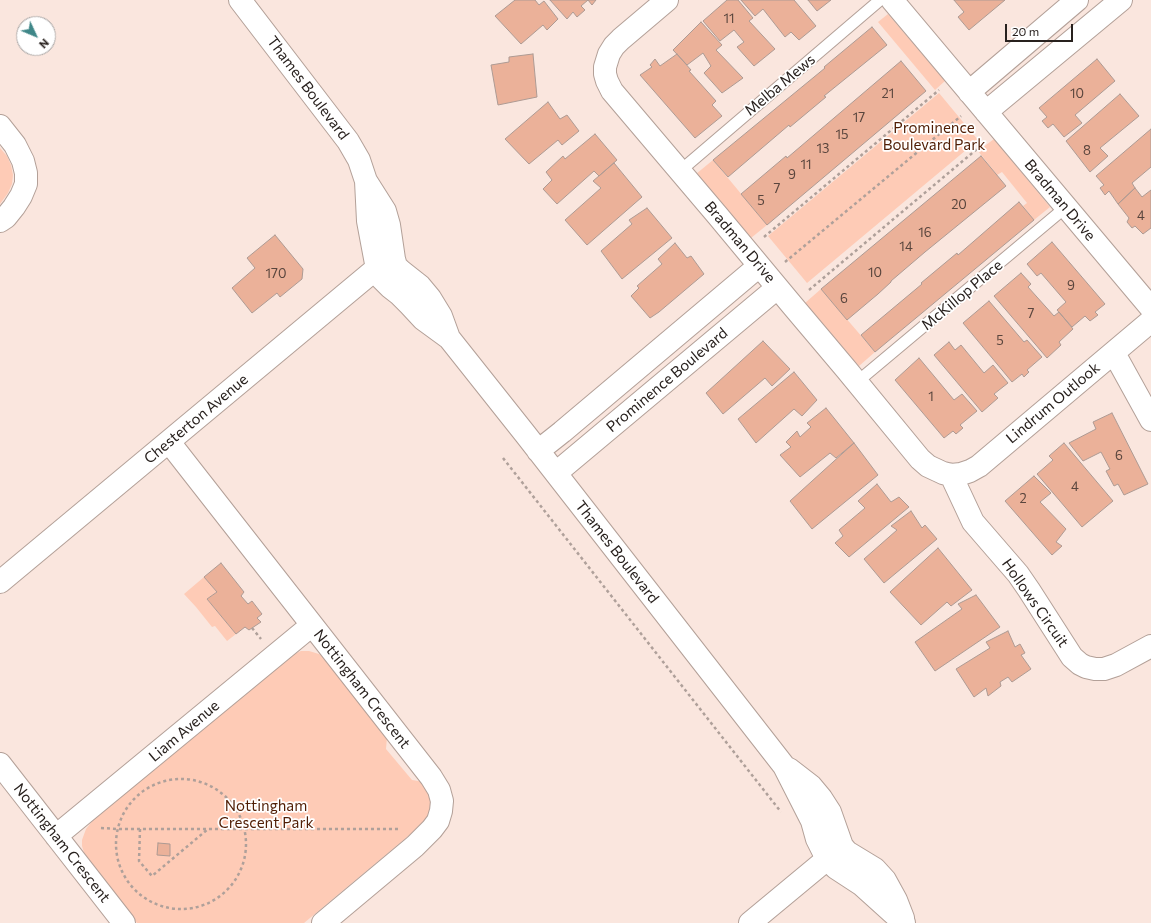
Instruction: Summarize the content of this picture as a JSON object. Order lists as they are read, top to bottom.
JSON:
{
  "streets": {
    "street": [
      "Thames Boulevard",
      "Bradman Drive",
      "Prominence Boulevard",
      "Lindrum Outlook",
      "Chesterton Avenue",
      "Hollows Circuit",
      "Nottingham Crescent",
      "Liam Avenue"
    ],
    "lane": ["Melba Mews", "McKillop Place"]
  },
  "crossings": [
    ["Melba Mews", "Bradman Drive"],
    ["Thames Boulevard", "Prominence Boulevard"],
    ["Thames Boulevard", "Chesterton Avenue"],
    ["Bradman Drive", "McKillop Place"],
    ["Bradman Drive", "Prominence Boulevard"],
    ["Bradman Drive", "Lindrum Outlook"],
    ["Bradman Drive", "Hollows Circuit"],
    ["Lindrum Outlook", "Hollows Circuit"],
    ["Chesterton Avenue", "Nottingham Crescent"],
    ["Nottingham Crescent", "Liam Avenue"]
  ],
  "parks": ["Prominence Boulevard Park", "Nottingham Crescent Park"],
  "house_numbers": [
    "11",
    "21",
    "10",
    "17",
    "15",
    "13",
    "8",
    "11",
    "9",
    "7",
    "5",
    "20",
    "4",
    "16",
    "14",
    "10",
    "170",
    "9",
    "6",
    "7",
    "5",
    "1",
    "6",
    "4",
    "2"
  ],
  "scale_bar": "20 m",
  "north": "bottom right"
}
